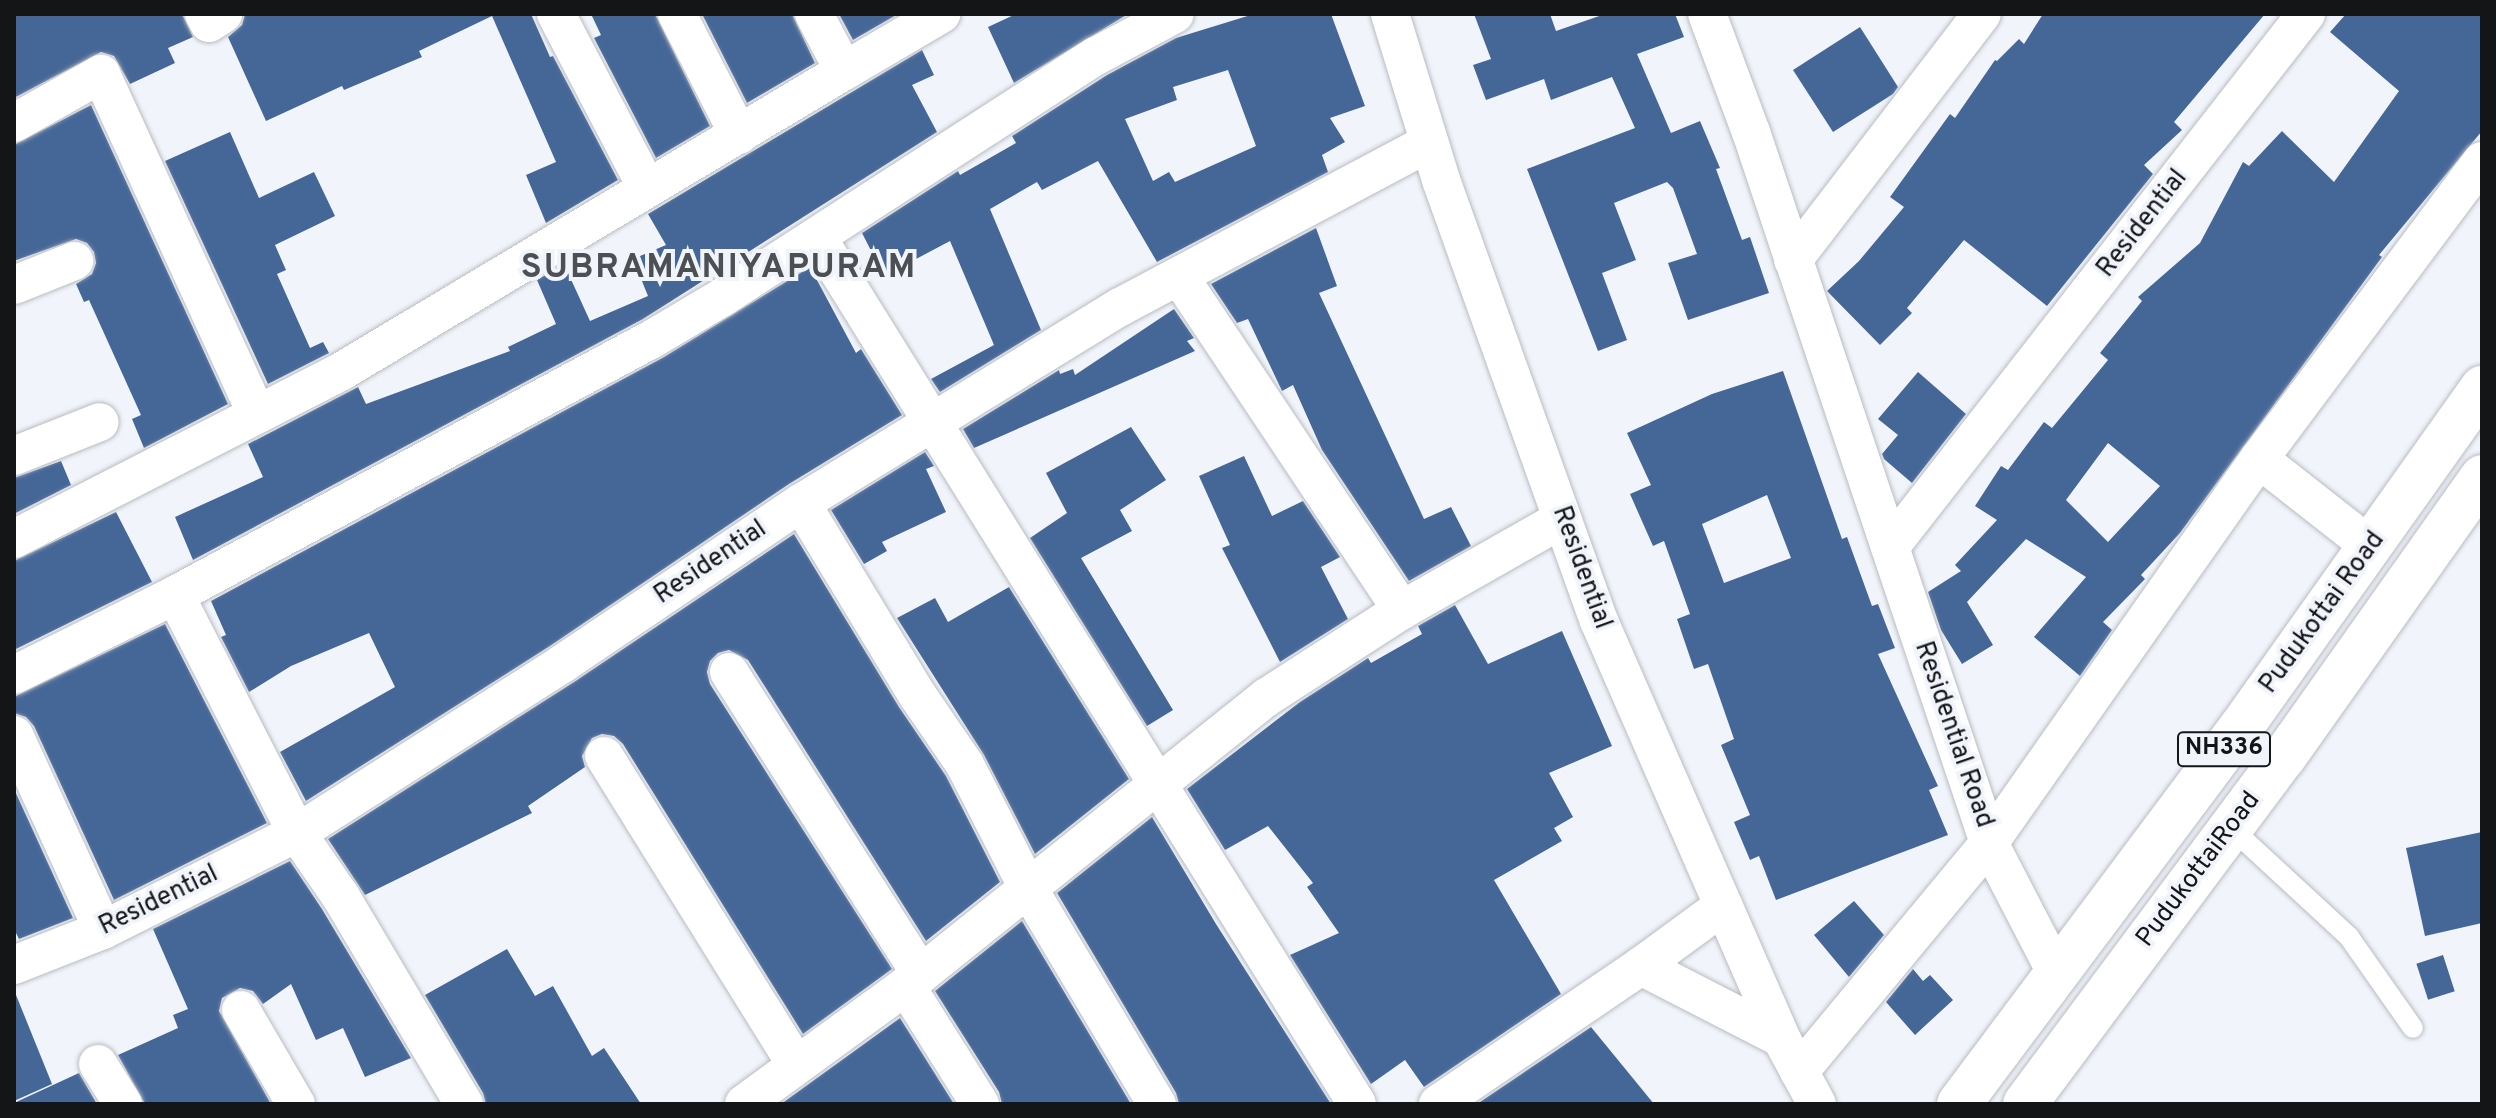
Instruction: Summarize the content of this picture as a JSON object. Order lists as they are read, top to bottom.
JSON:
{
  "streets": {
    "highway": ["Pudukottai Road", "NH336", "PudukottaiRoad"],
    "street": ["Residential", "Residential Road"]
  },
  "crossings": [
    ["Residential", "Residential Road"]
  ],
  "districts": ["SUBRAMANIYAPURAM"]
}
